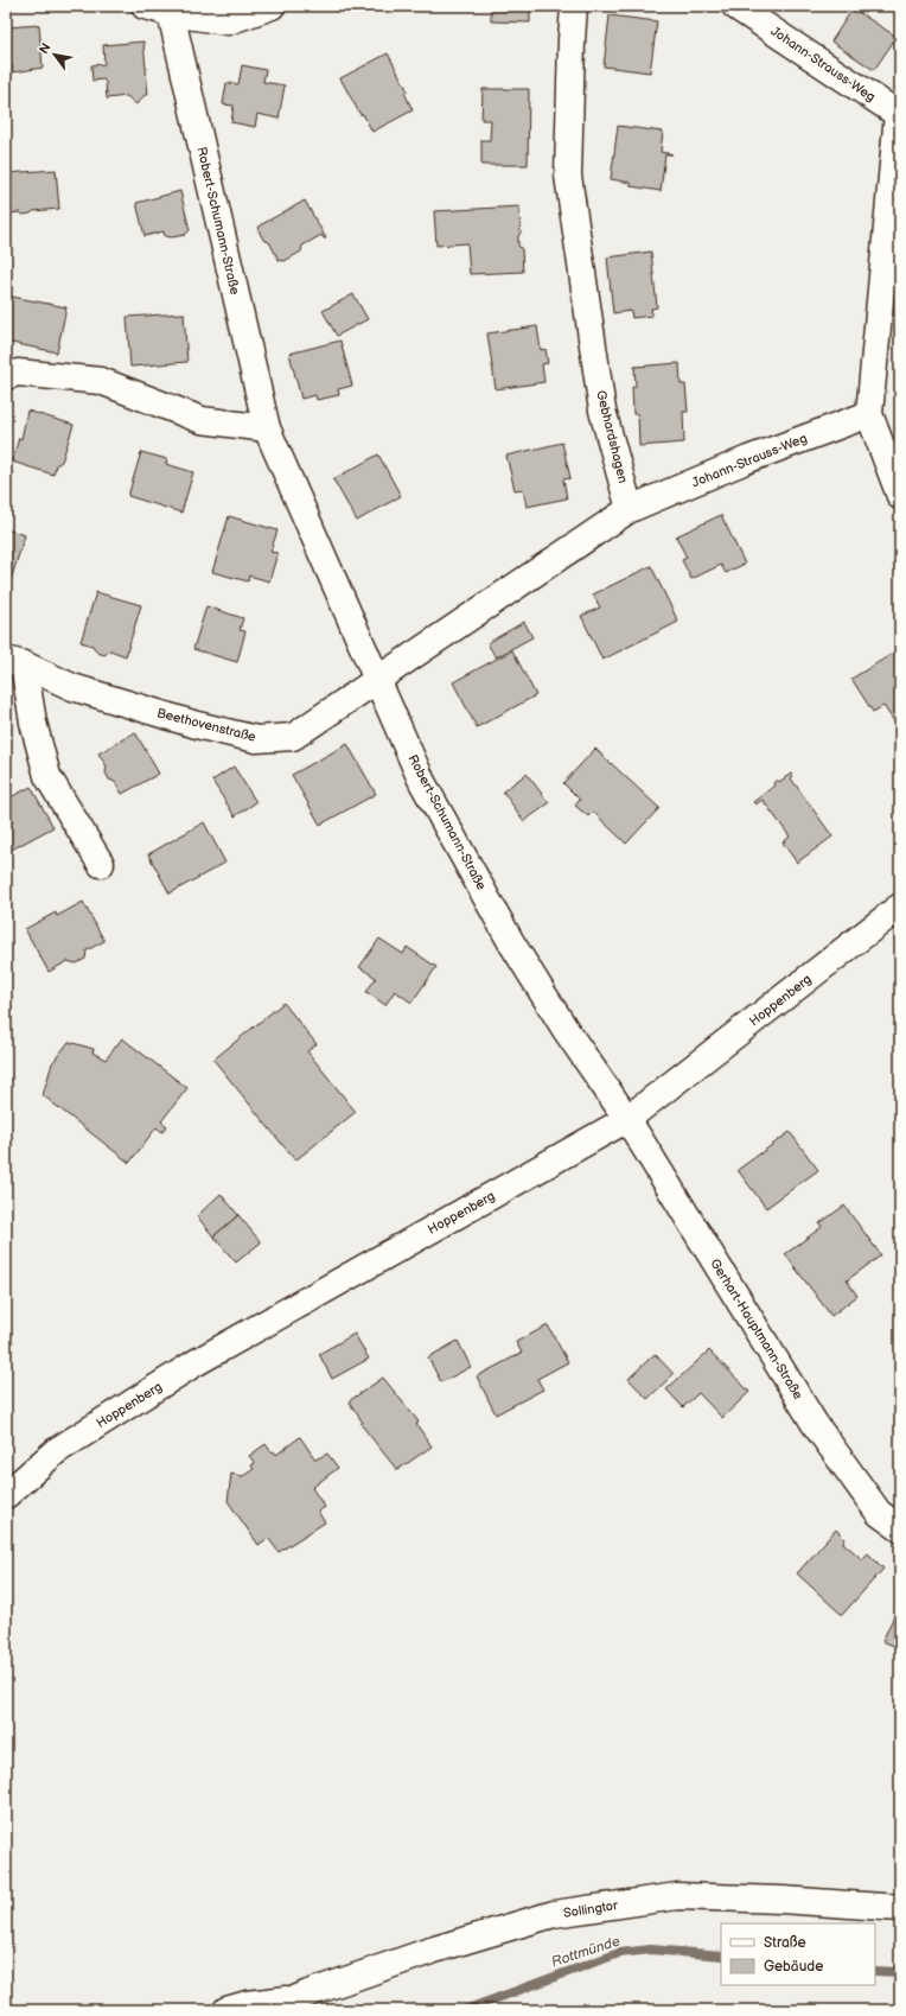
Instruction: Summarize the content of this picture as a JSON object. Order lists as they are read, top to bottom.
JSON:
{
  "streets": {
    "street": [
      "Johann-Strauss-Weg",
      "Robert-Schumann-Straße",
      "Gebhardshagen",
      "Beethovenstraße",
      "Hoppenberg",
      "Gerhart-Hauptmann-Straße",
      "Sollingtor"
    ]
  },
  "crossings": [
    ["Johann-Strauss-Weg", "Gebhardshagen"],
    ["Robert-Schumann-Straße", "Beethovenstraße"],
    ["Robert-Schumann-Straße", "Hoppenberg"],
    ["Robert-Schumann-Straße", "Gerhart-Hauptmann-Straße"],
    ["Hoppenberg", "Gerhart-Hauptmann-Straße"]
  ],
  "water": ["Rottmünde"],
  "legend": ["Straße", "Gebäude"],
  "north": "top left"
}
